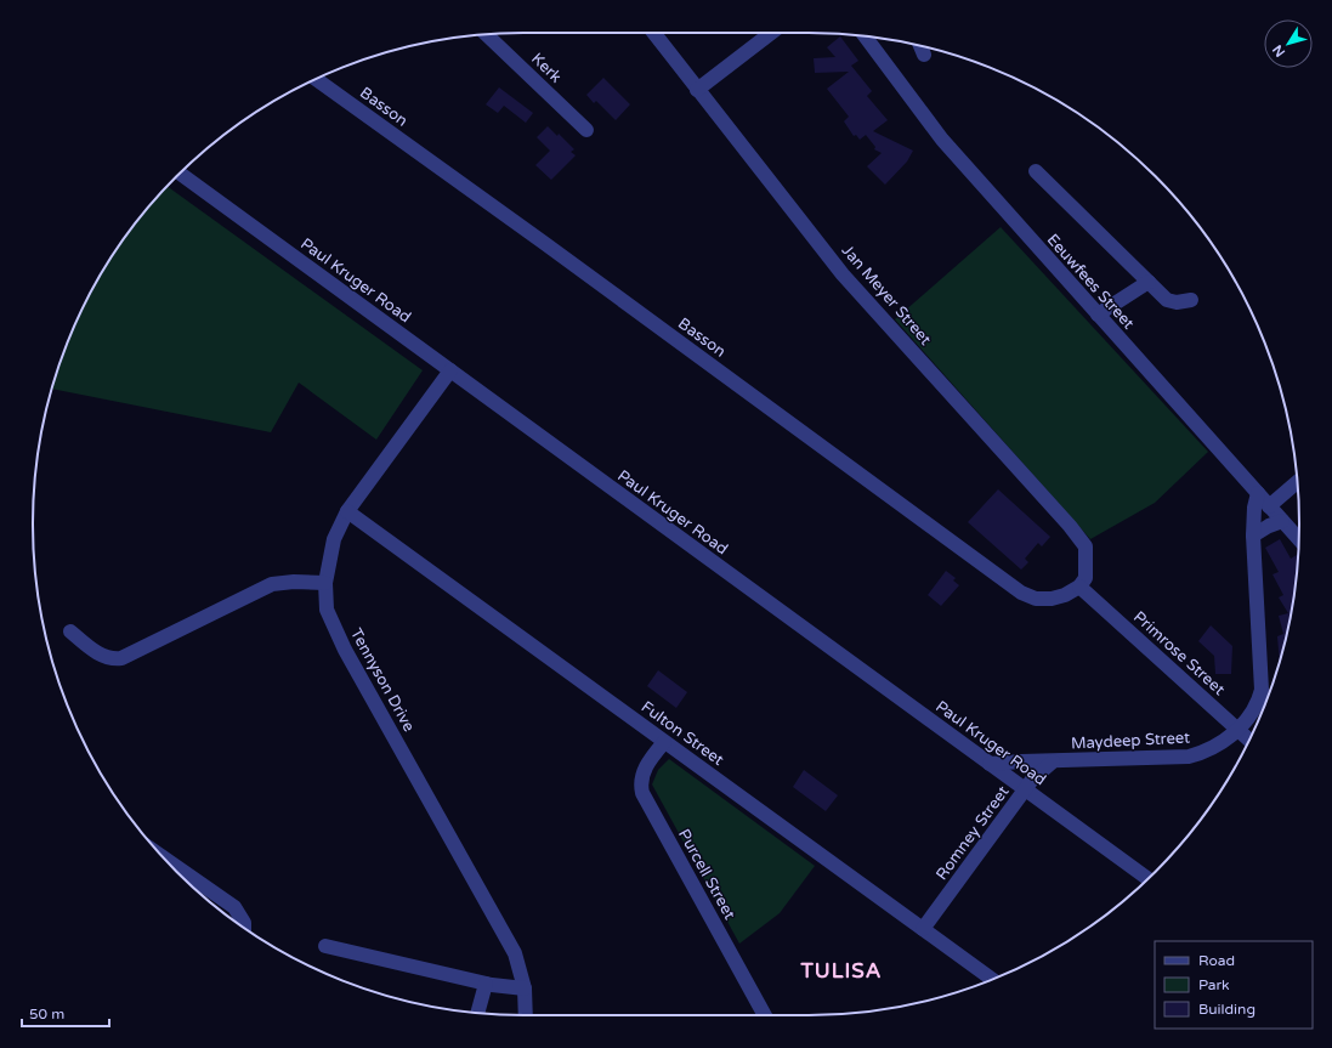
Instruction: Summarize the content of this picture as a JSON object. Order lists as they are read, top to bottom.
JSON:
{
  "streets": {
    "street": [
      "Kerk",
      "Basson",
      "Paul Kruger Road",
      "Eeuwfees Street",
      "Jan Meyer Street",
      "Primrose Street",
      "Tennyson Drive",
      "Fulton Street",
      "Maydeep Street",
      "Romney Street",
      "Purcell Street"
    ]
  },
  "crossings": [
    ["Basson", "Jan Meyer Street"],
    ["Basson", "Primrose Street"],
    ["Paul Kruger Road", "Tennyson Drive"],
    ["Paul Kruger Road", "Maydeep Street"],
    ["Paul Kruger Road", "Romney Street"],
    ["Eeuwfees Street", "Maydeep Street"],
    ["Jan Meyer Street", "Primrose Street"],
    ["Primrose Street", "Maydeep Street"],
    ["Tennyson Drive", "Fulton Street"],
    ["Fulton Street", "Romney Street"],
    ["Fulton Street", "Purcell Street"],
    ["Maydeep Street", "Romney Street"]
  ],
  "districts": ["TULISA"],
  "legend": ["Road", "Park", "Building"],
  "scale_bar": "50 m",
  "north": "bottom left"
}
